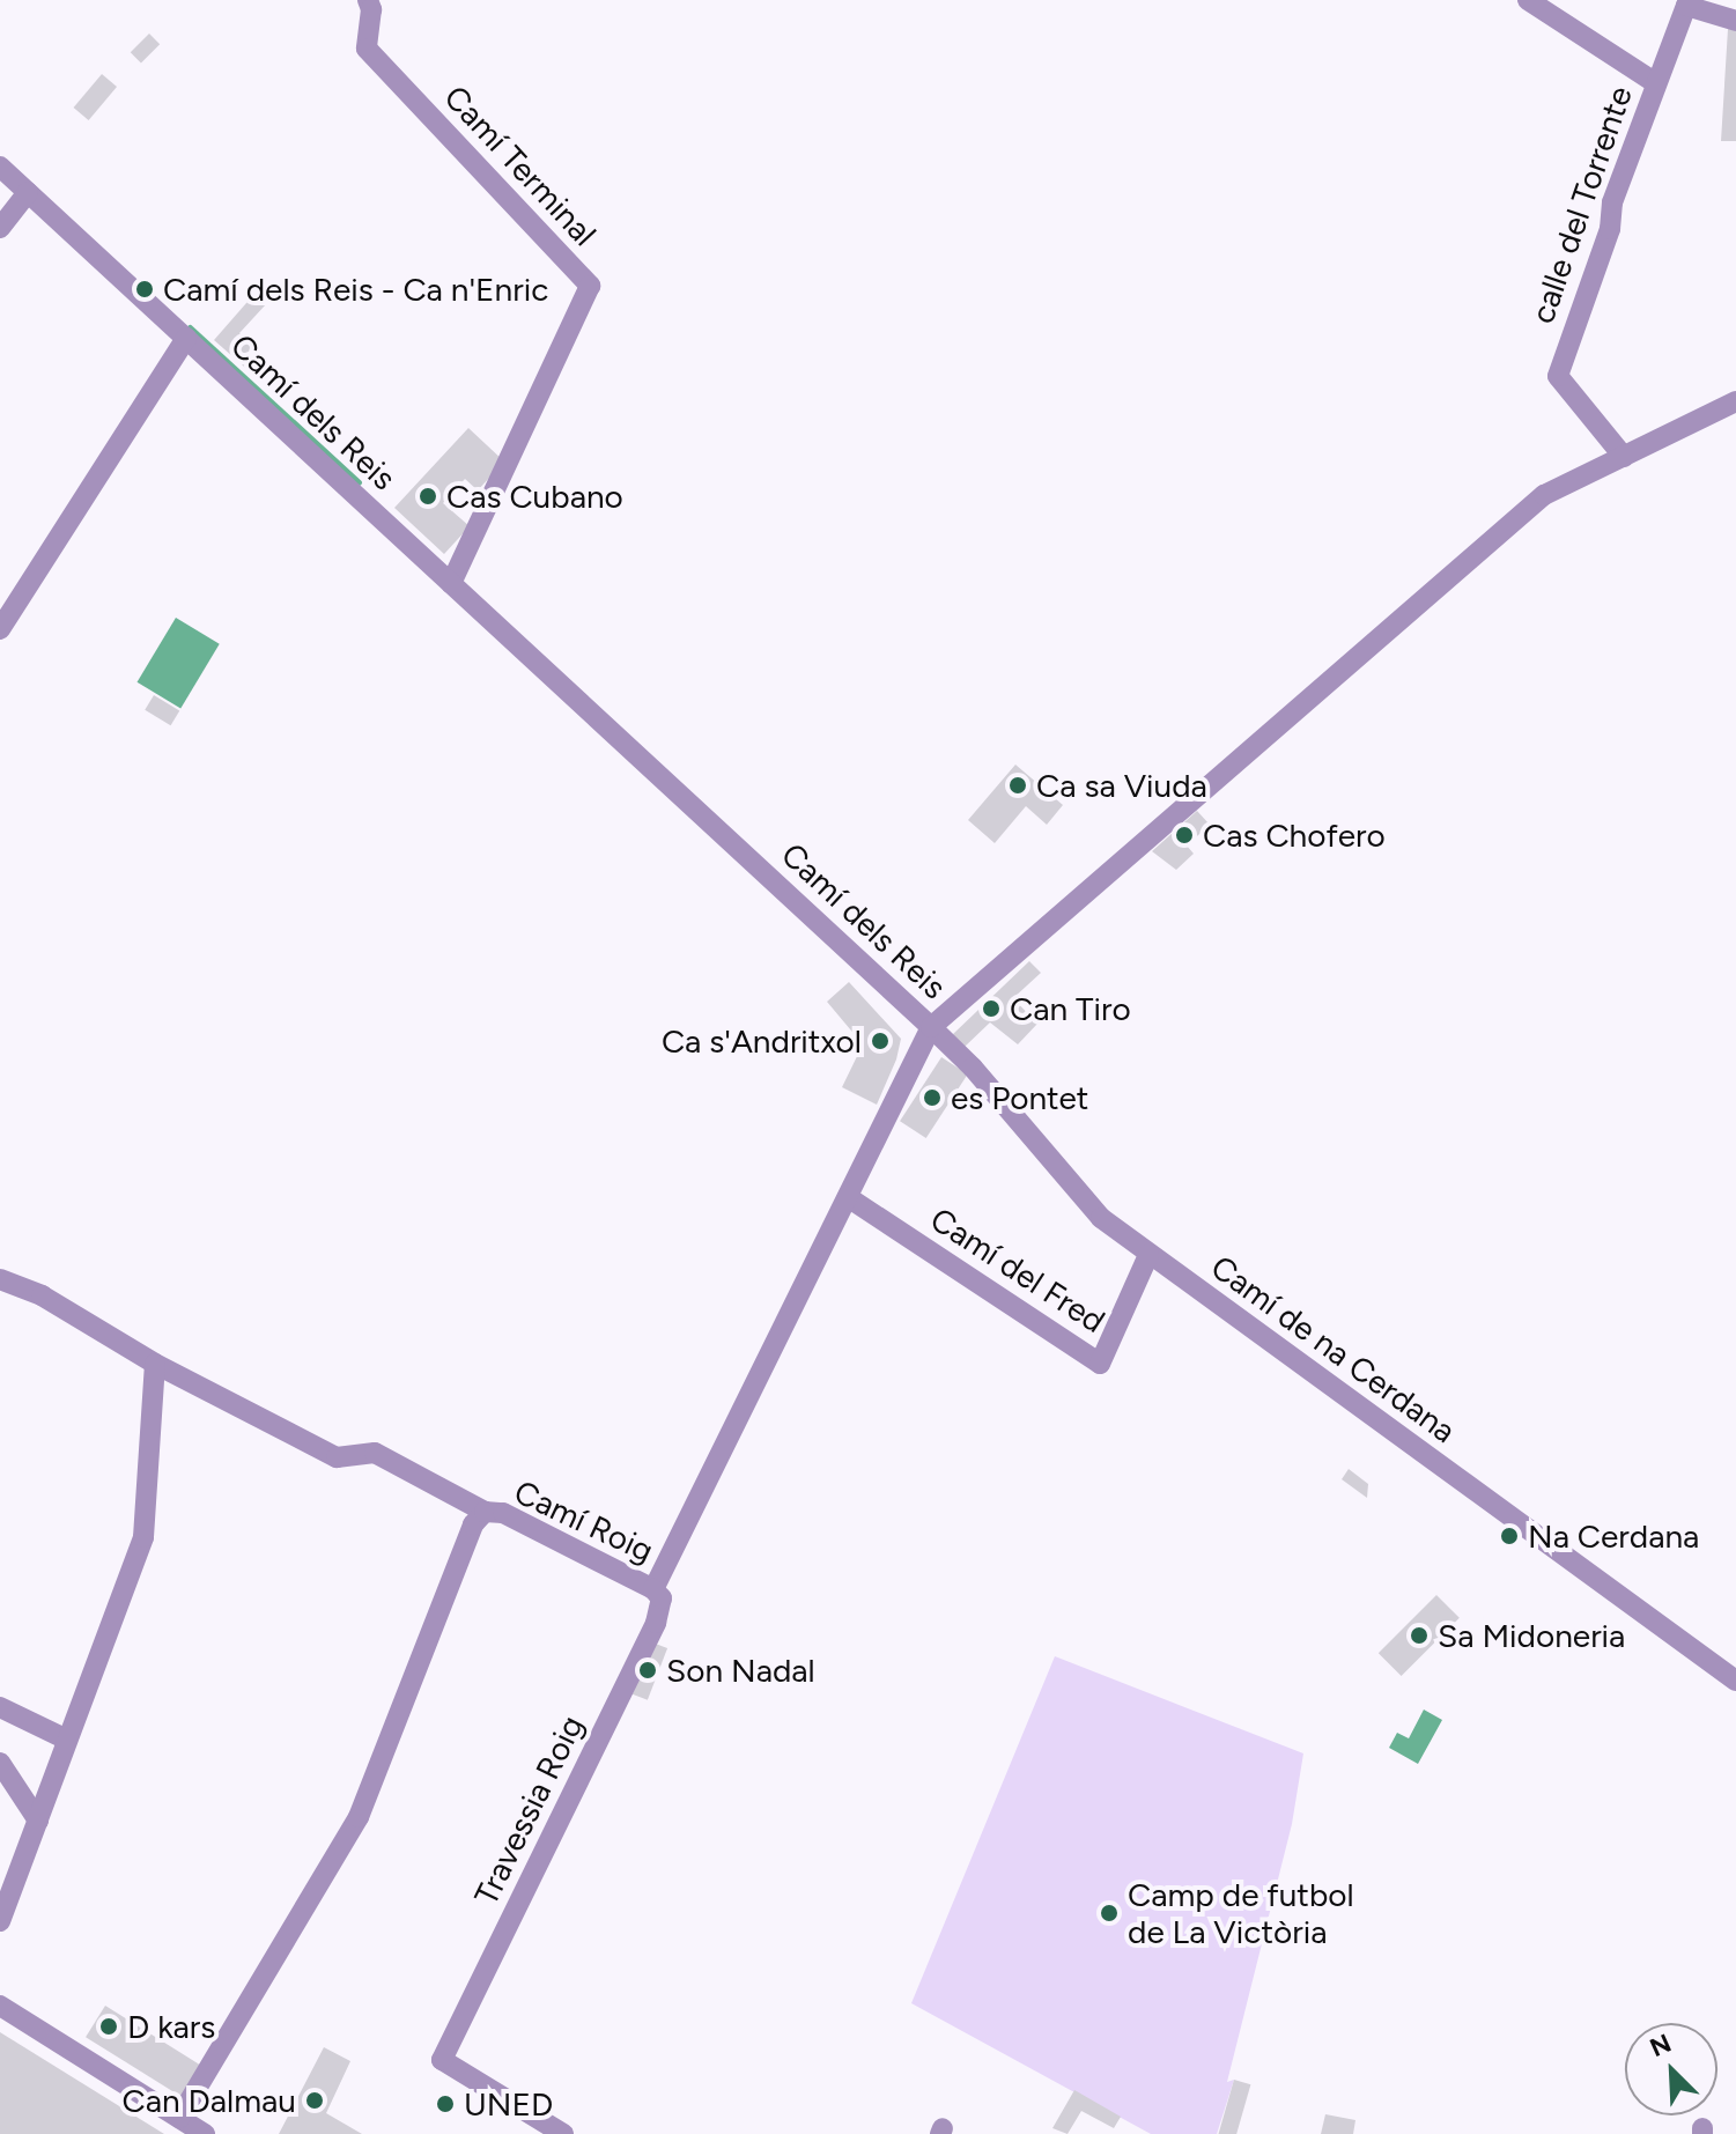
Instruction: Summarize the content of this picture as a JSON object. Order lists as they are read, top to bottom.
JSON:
{
  "streets": {
    "street": [
      "Camí Terminal",
      "calle del Torrente",
      "Camí dels Reis",
      "Camí del Fred",
      "Camí de na Cerdana",
      "Camí Roig",
      "Travessia Roig"
    ]
  },
  "crossings": [
    ["Camí Terminal", "Camí dels Reis"],
    ["calle del Torrente", "Camí dels Reis"],
    ["Camí dels Reis", "Camí de na Cerdana"],
    ["Camí dels Reis", "Camí Roig"],
    ["Camí del Fred", "Camí de na Cerdana"],
    ["Camí del Fred", "Camí Roig"],
    ["Camí de na Cerdana", "Camí Roig"],
    ["Camí Roig", "Travessia Roig"]
  ],
  "places": [
    "Camí dels Reis - Ca n'Enric",
    "Cas Cubano",
    "Ca sa Viuda",
    "Cas Chofero",
    "Can Tiro",
    "Ca s'Andritxol",
    "es Pontet",
    "Na Cerdana",
    "Sa Midoneria",
    "Son Nadal",
    "Camp de futbol de La Victòria",
    "D kars",
    "Can Dalmau",
    "UNED"
  ],
  "north": "top left"
}
